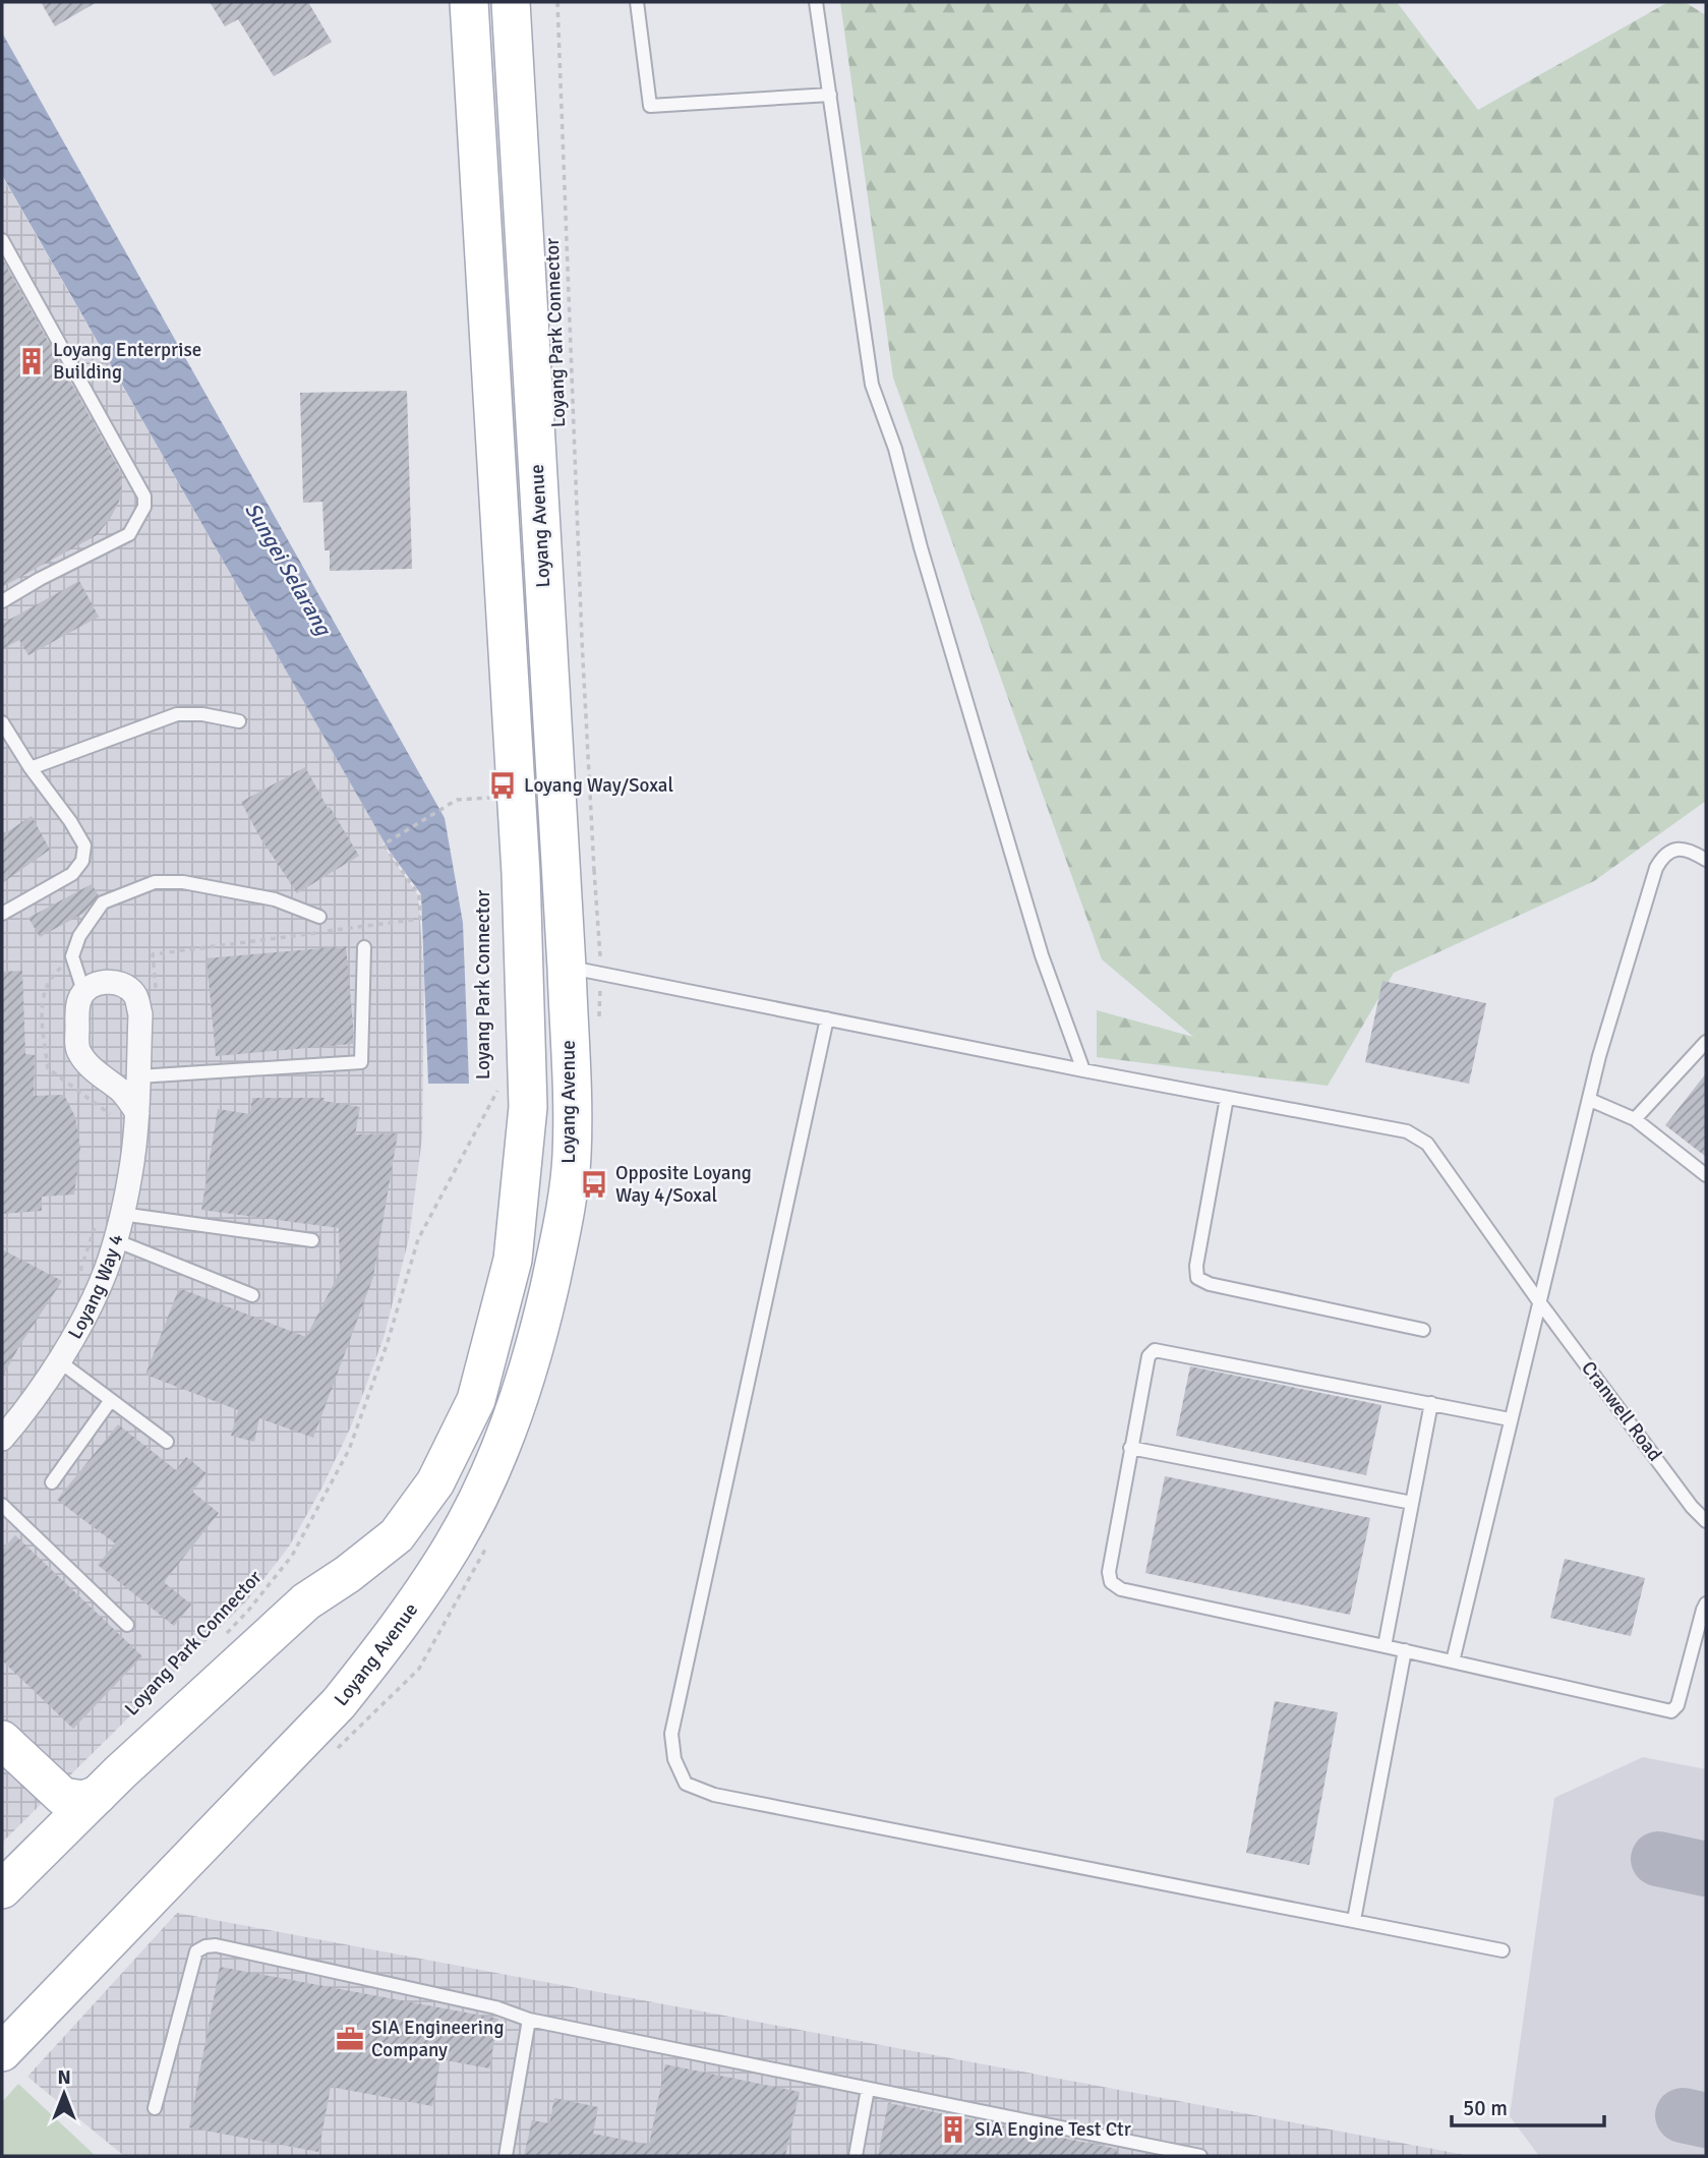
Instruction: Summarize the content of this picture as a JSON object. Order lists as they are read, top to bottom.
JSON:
{
  "streets": {
    "main road": ["Loyang Avenue"],
    "street": ["Loyang Way 4"],
    "lane": ["Cranwell Road"],
    "path": ["Loyang Park Connector"]
  },
  "crossings": [
    ["Loyang Park Connector", "Loyang Avenue"],
    ["Loyang Avenue", "Cranwell Road"]
  ],
  "water": ["Sungei Selarang"],
  "places": {
    "building": ["Loyang Enterprise Building", "SIA Engine Test Ctr"],
    "bus stop": ["Loyang Way/Soxal", "Opposite Loyang Way 4/Soxal"],
    "office": ["SIA Engineering Company"]
  },
  "scale_bar": "50 m",
  "north": "top"
}
